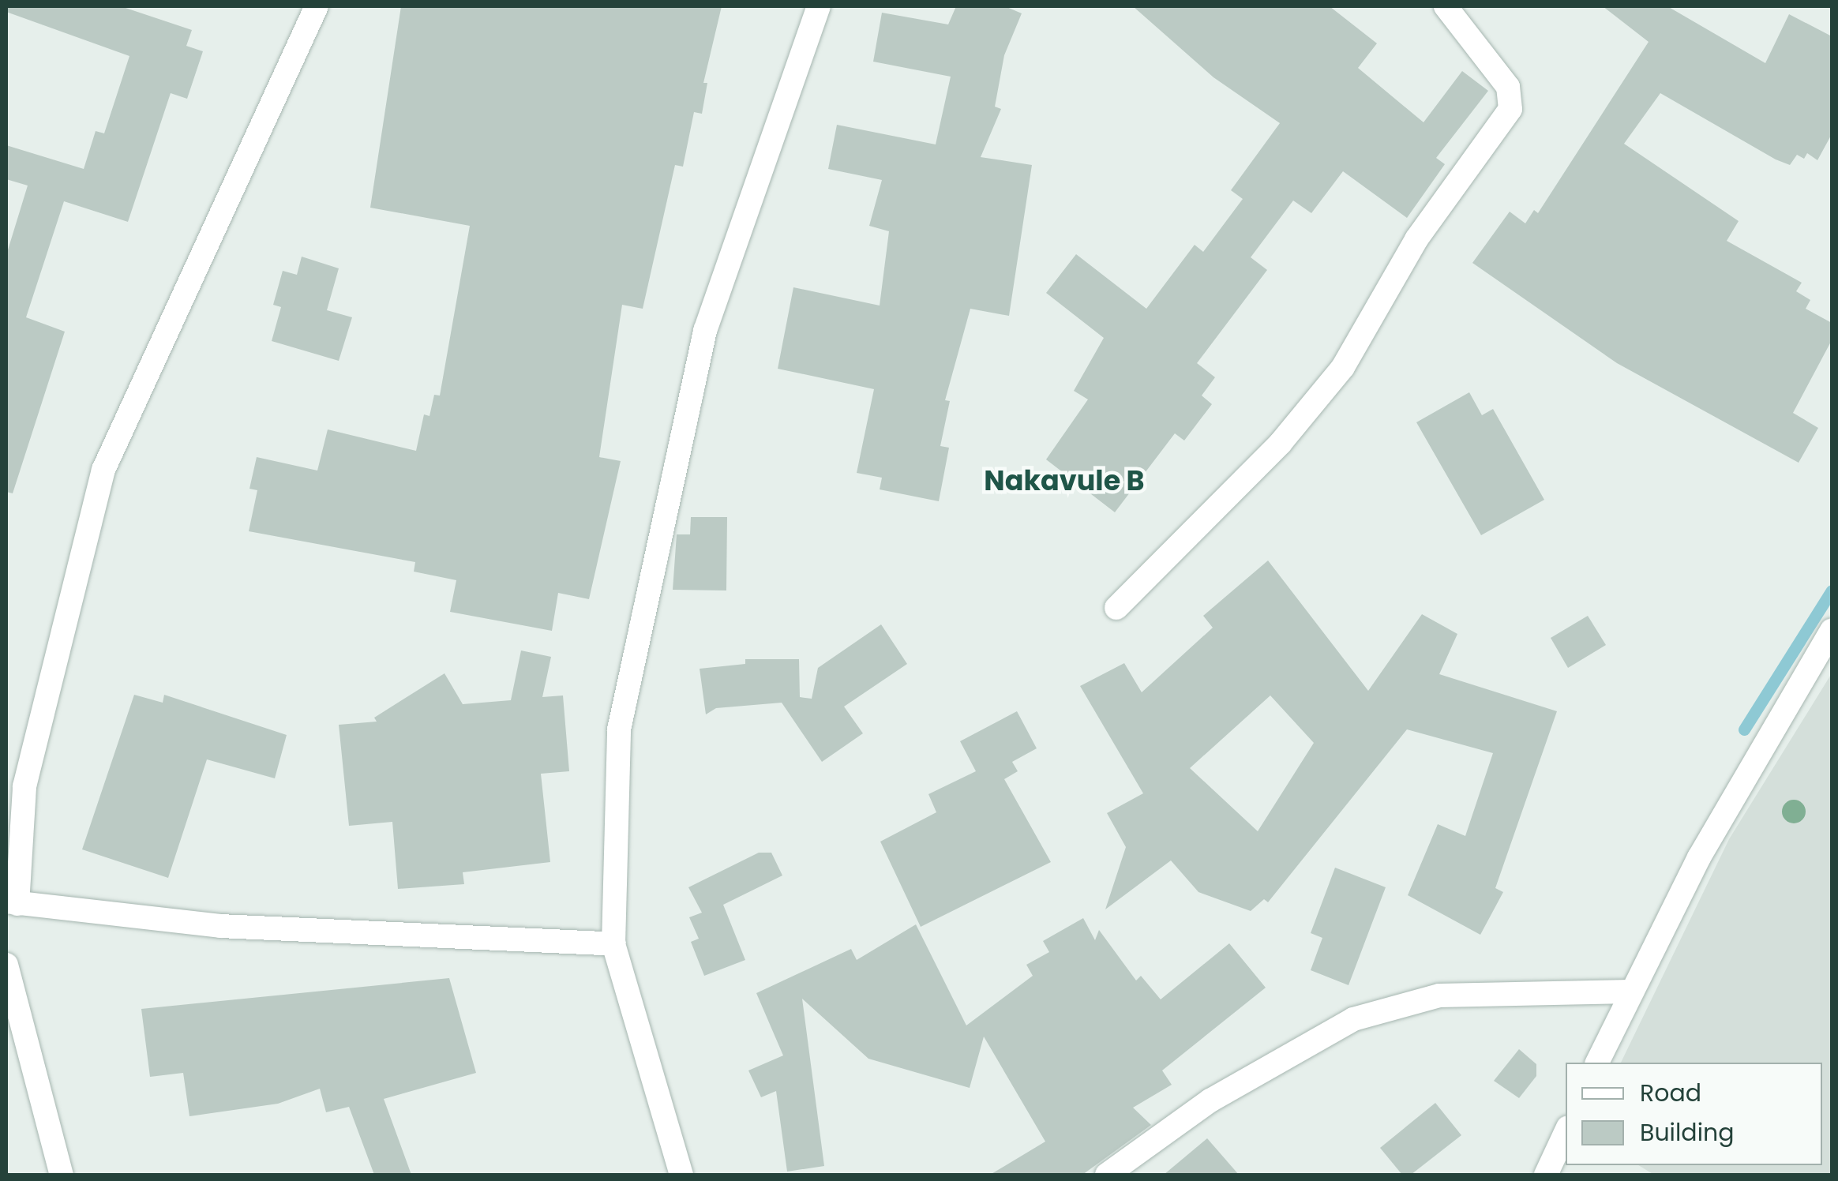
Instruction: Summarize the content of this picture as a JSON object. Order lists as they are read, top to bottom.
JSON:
{
  "districts": ["Nakavule B"],
  "legend": ["Road", "Building"]
}
